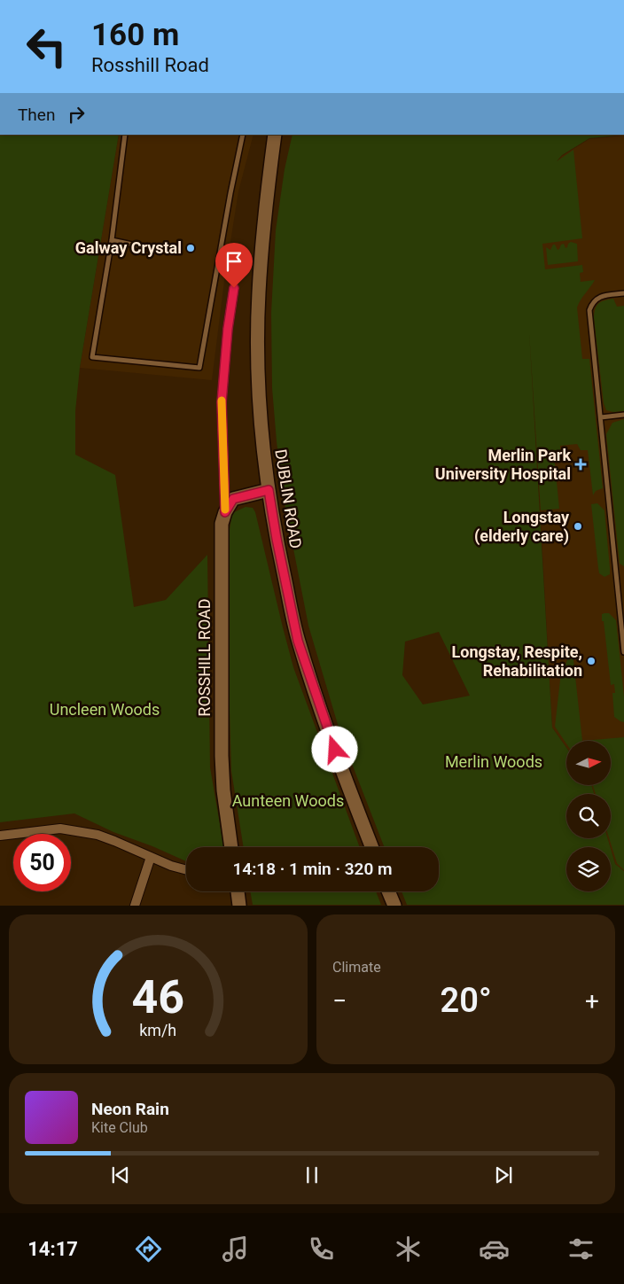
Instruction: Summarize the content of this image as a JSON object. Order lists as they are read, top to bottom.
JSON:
{
  "streets": {
    "main road": ["DUBLIN ROAD", "ROSSHILL ROAD"]
  },
  "parks": ["Uncleen Woods", "Merlin Woods", "Aunteen Woods"],
  "places": {
    "other": ["Galway Crystal", "Longstay (elderly care)", "Longstay, Respite, Rehabilitation"],
    "health": ["Merlin Park University Hospital"]
  },
  "north": "right",
  "page": {
    "turn": ["160 m", "Rosshill Road"],
    "then": "Then",
    "limit": "50",
    "trip": "14:18 · 1 min · 320 m",
    "tile": "Climate",
    "heat": ["−", "20°", "+"],
    "song": ["Neon Rain", "Kite Club"],
    "tabs": "14:17",
    "gauge": ["46", "km/h"]
  }
}
